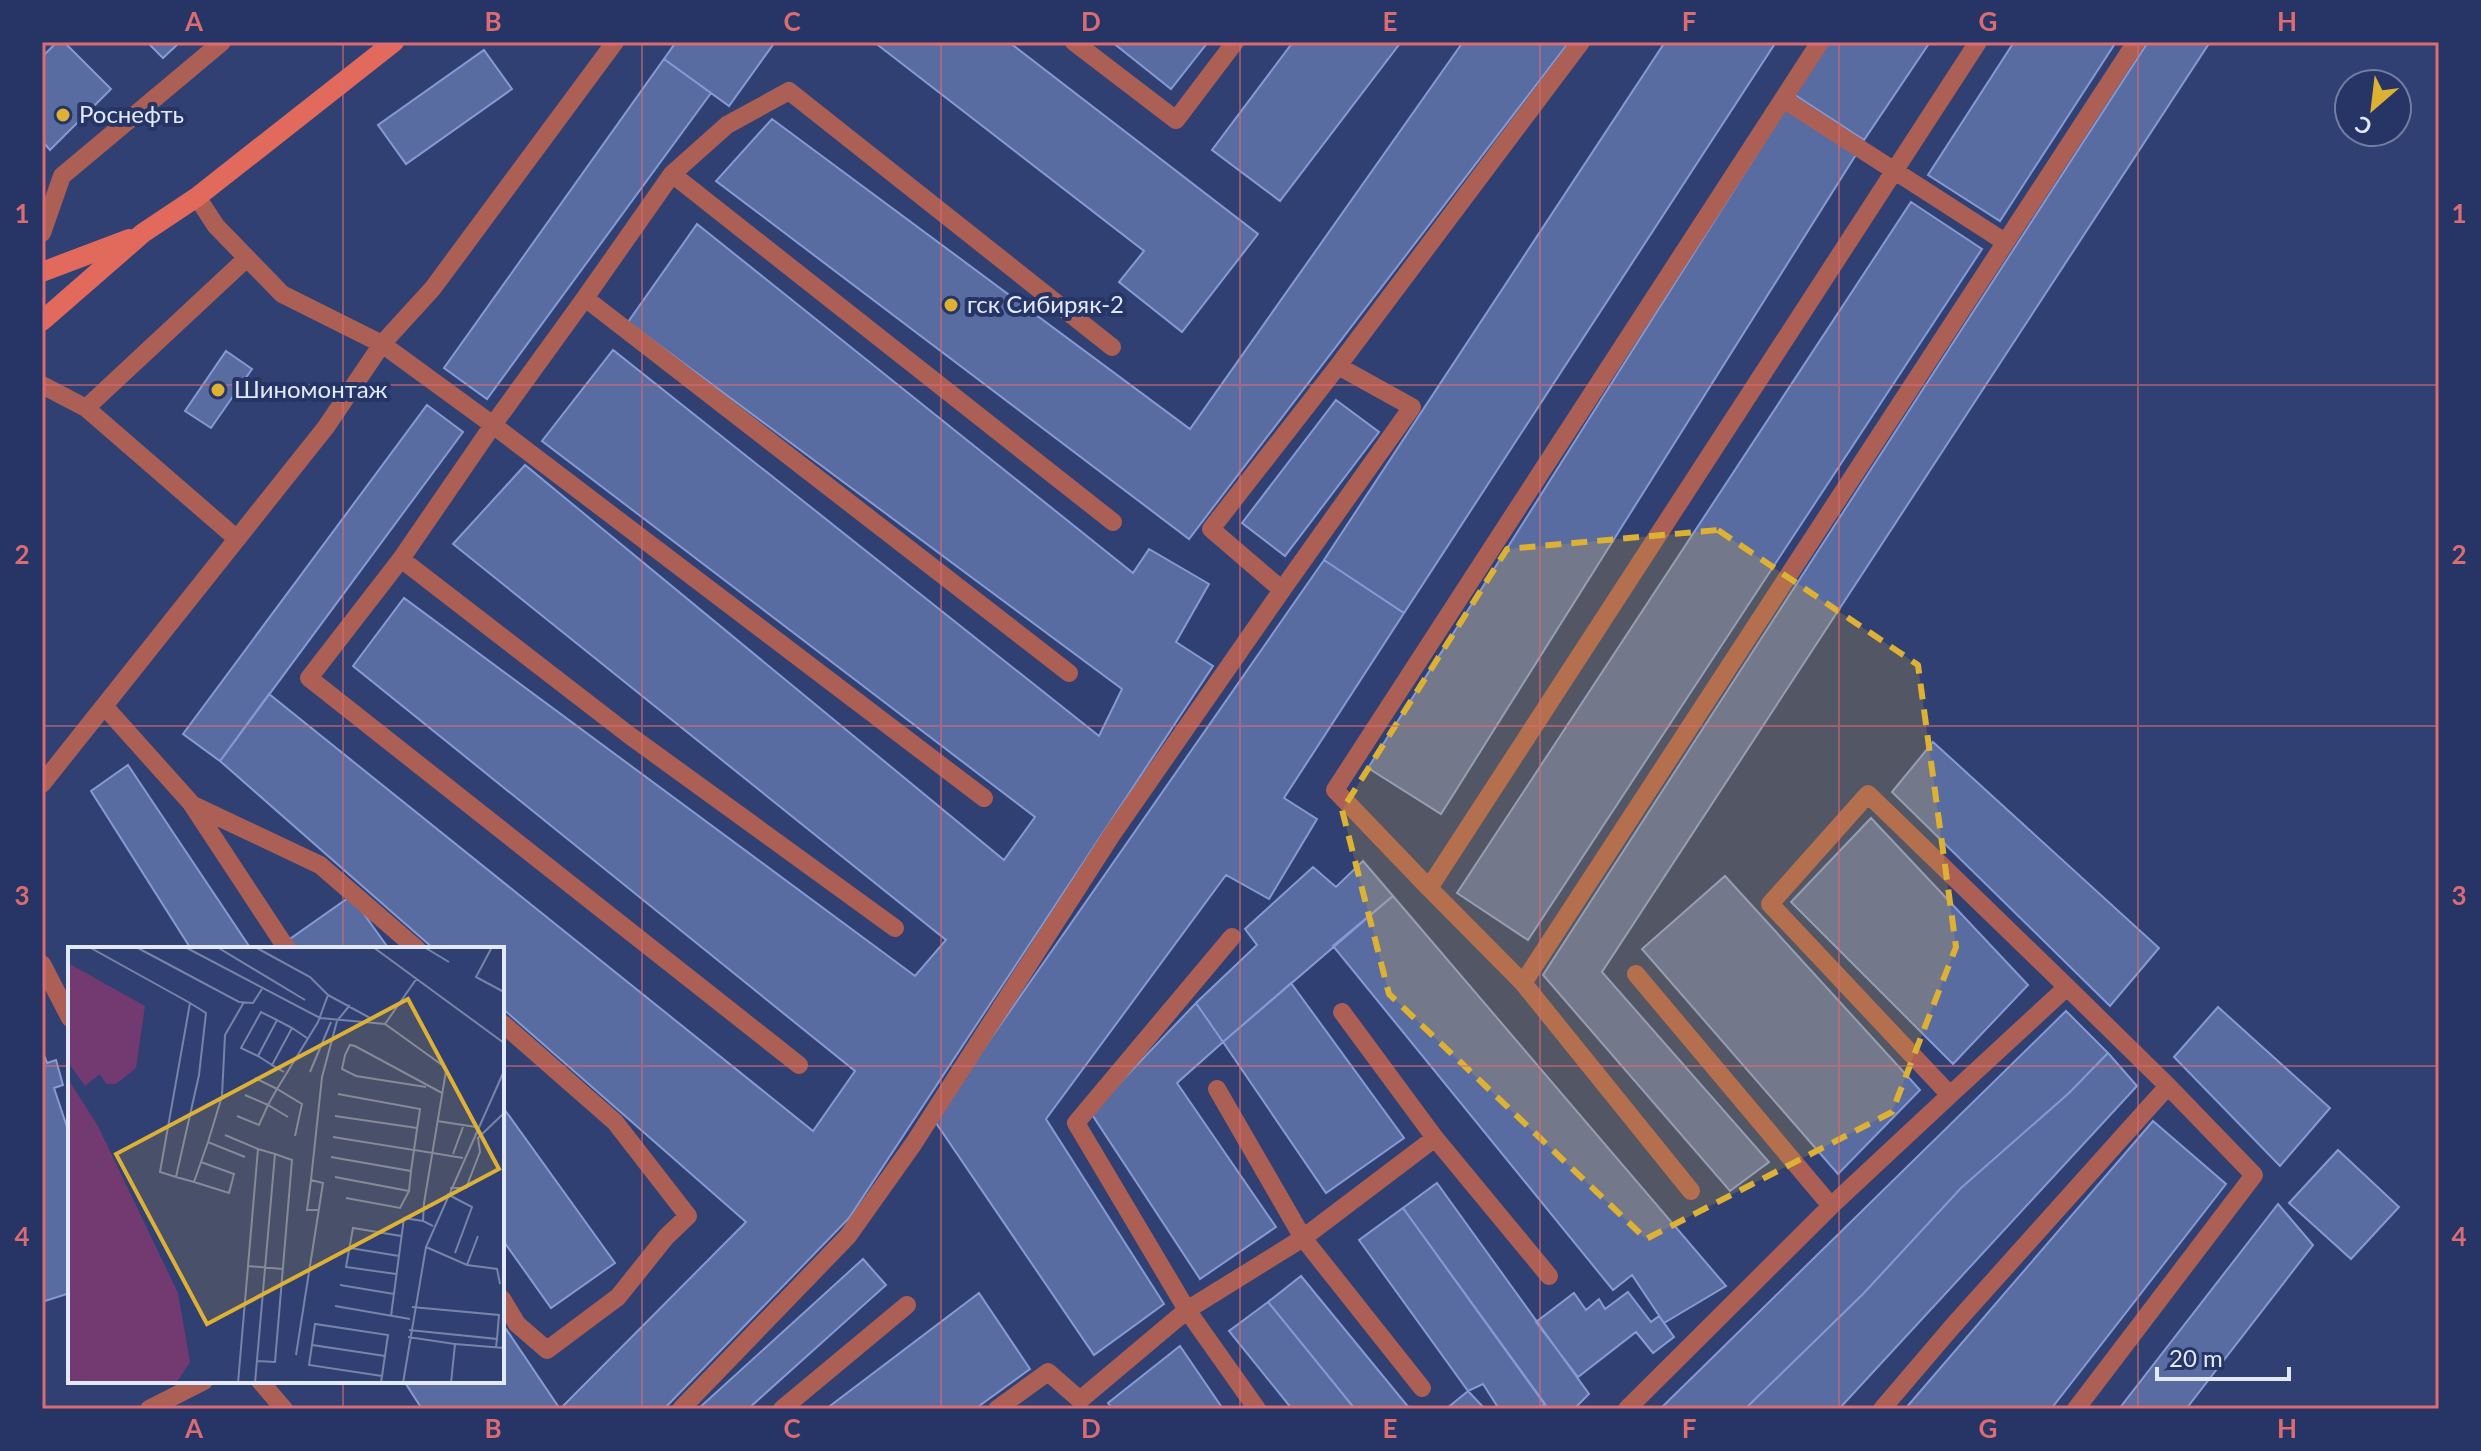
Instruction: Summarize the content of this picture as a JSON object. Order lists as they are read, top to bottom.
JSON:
{
  "places": ["Роснефть", "гск Сибиряк-2", "Шиномонтаж"],
  "scale_bar": "20 m",
  "north": "bottom left",
  "grid": {
    "columns": [
      "A",
      "B",
      "C",
      "D",
      "E",
      "F",
      "G",
      "H"
    ],
    "rows": [
      "1",
      "2",
      "3",
      "4"
    ]
  }
}
